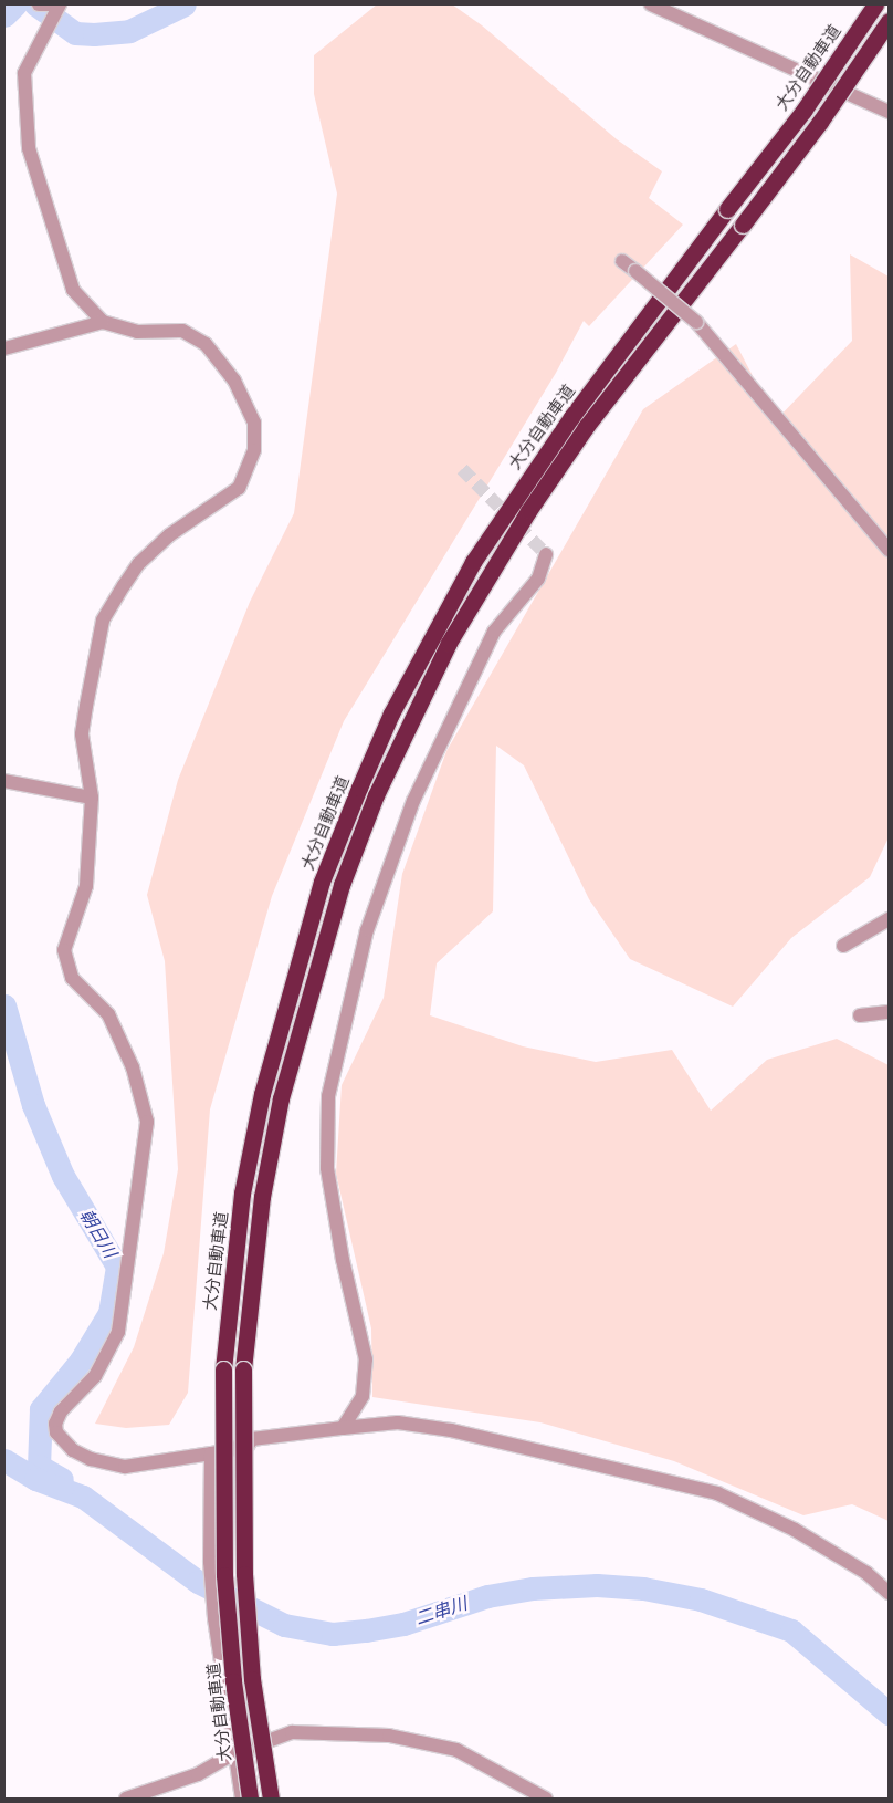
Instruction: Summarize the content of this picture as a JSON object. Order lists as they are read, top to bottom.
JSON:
{
  "streets": {
    "highway": ["大分自動車道"]
  },
  "water": ["朝日川", "二串川"]
}
